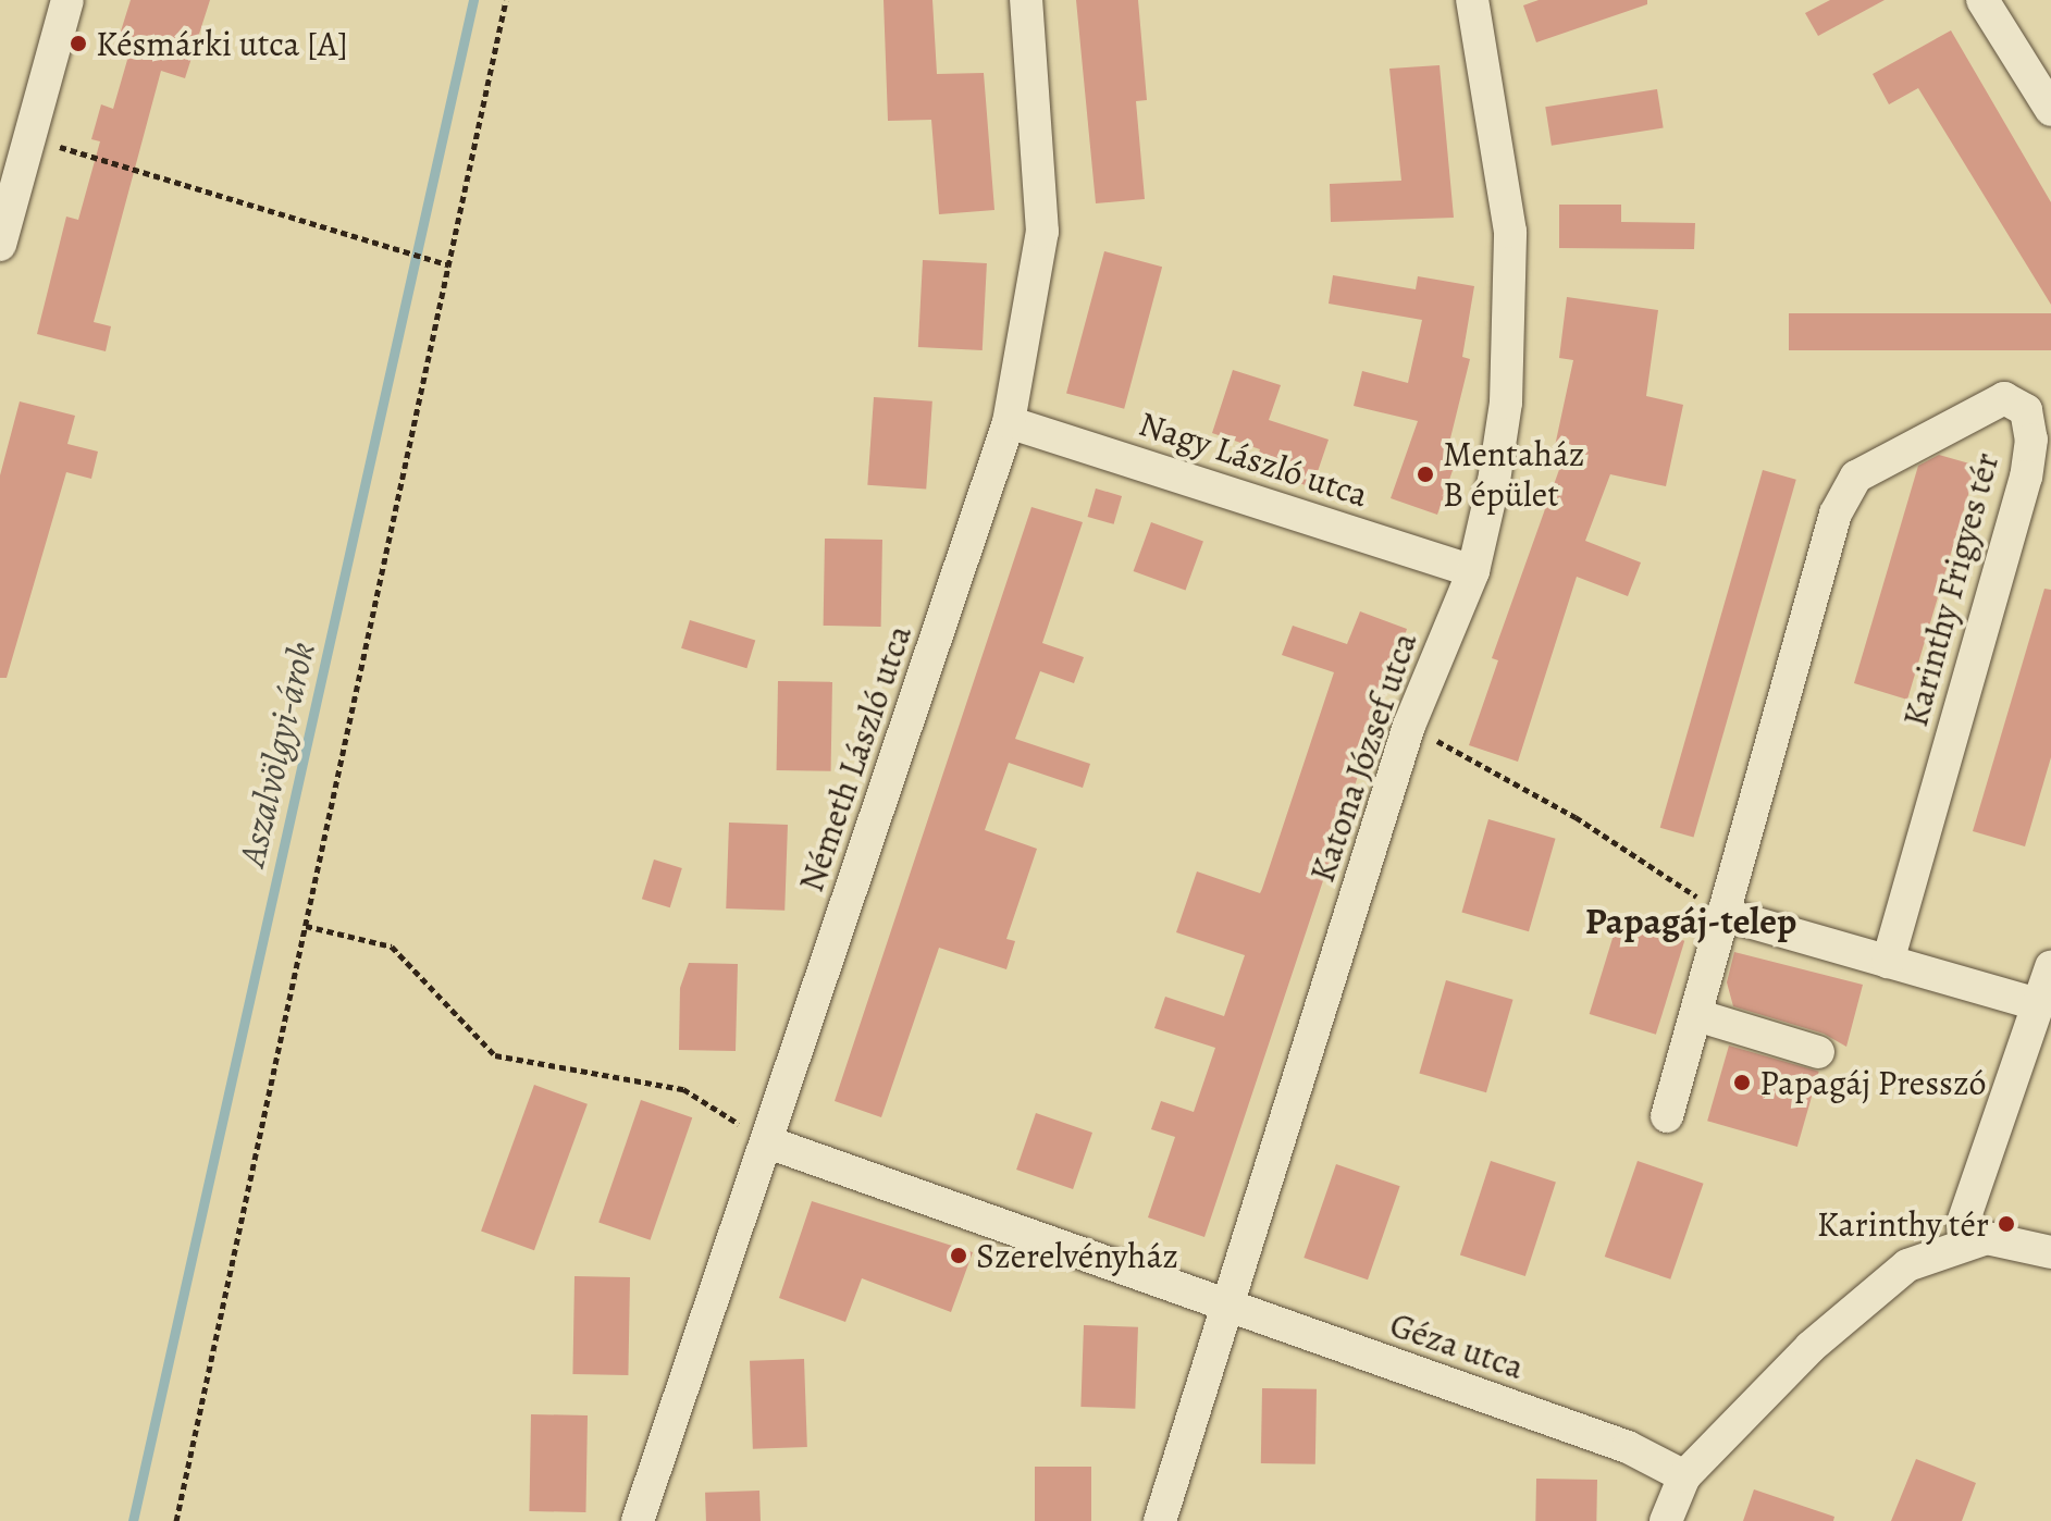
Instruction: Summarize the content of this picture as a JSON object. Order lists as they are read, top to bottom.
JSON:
{
  "streets": {
    "street": [
      "Nagy László utca",
      "Karinthy Frigyes tér",
      "Katona József utca",
      "Németh László utca",
      "Géza utca"
    ]
  },
  "crossings": [
    ["Nagy László utca", "Katona József utca"],
    ["Nagy László utca", "Németh László utca"],
    ["Katona József utca", "Géza utca"],
    ["Németh László utca", "Géza utca"]
  ],
  "districts": ["Papagáj-telep"],
  "water": ["Aszalvölgyi-árok"],
  "places": [
    "Késmárki utca [A]",
    "Mentaház B épület",
    "Papagáj Presszó",
    "Karinthy tér",
    "Szerelvényház"
  ]
}
